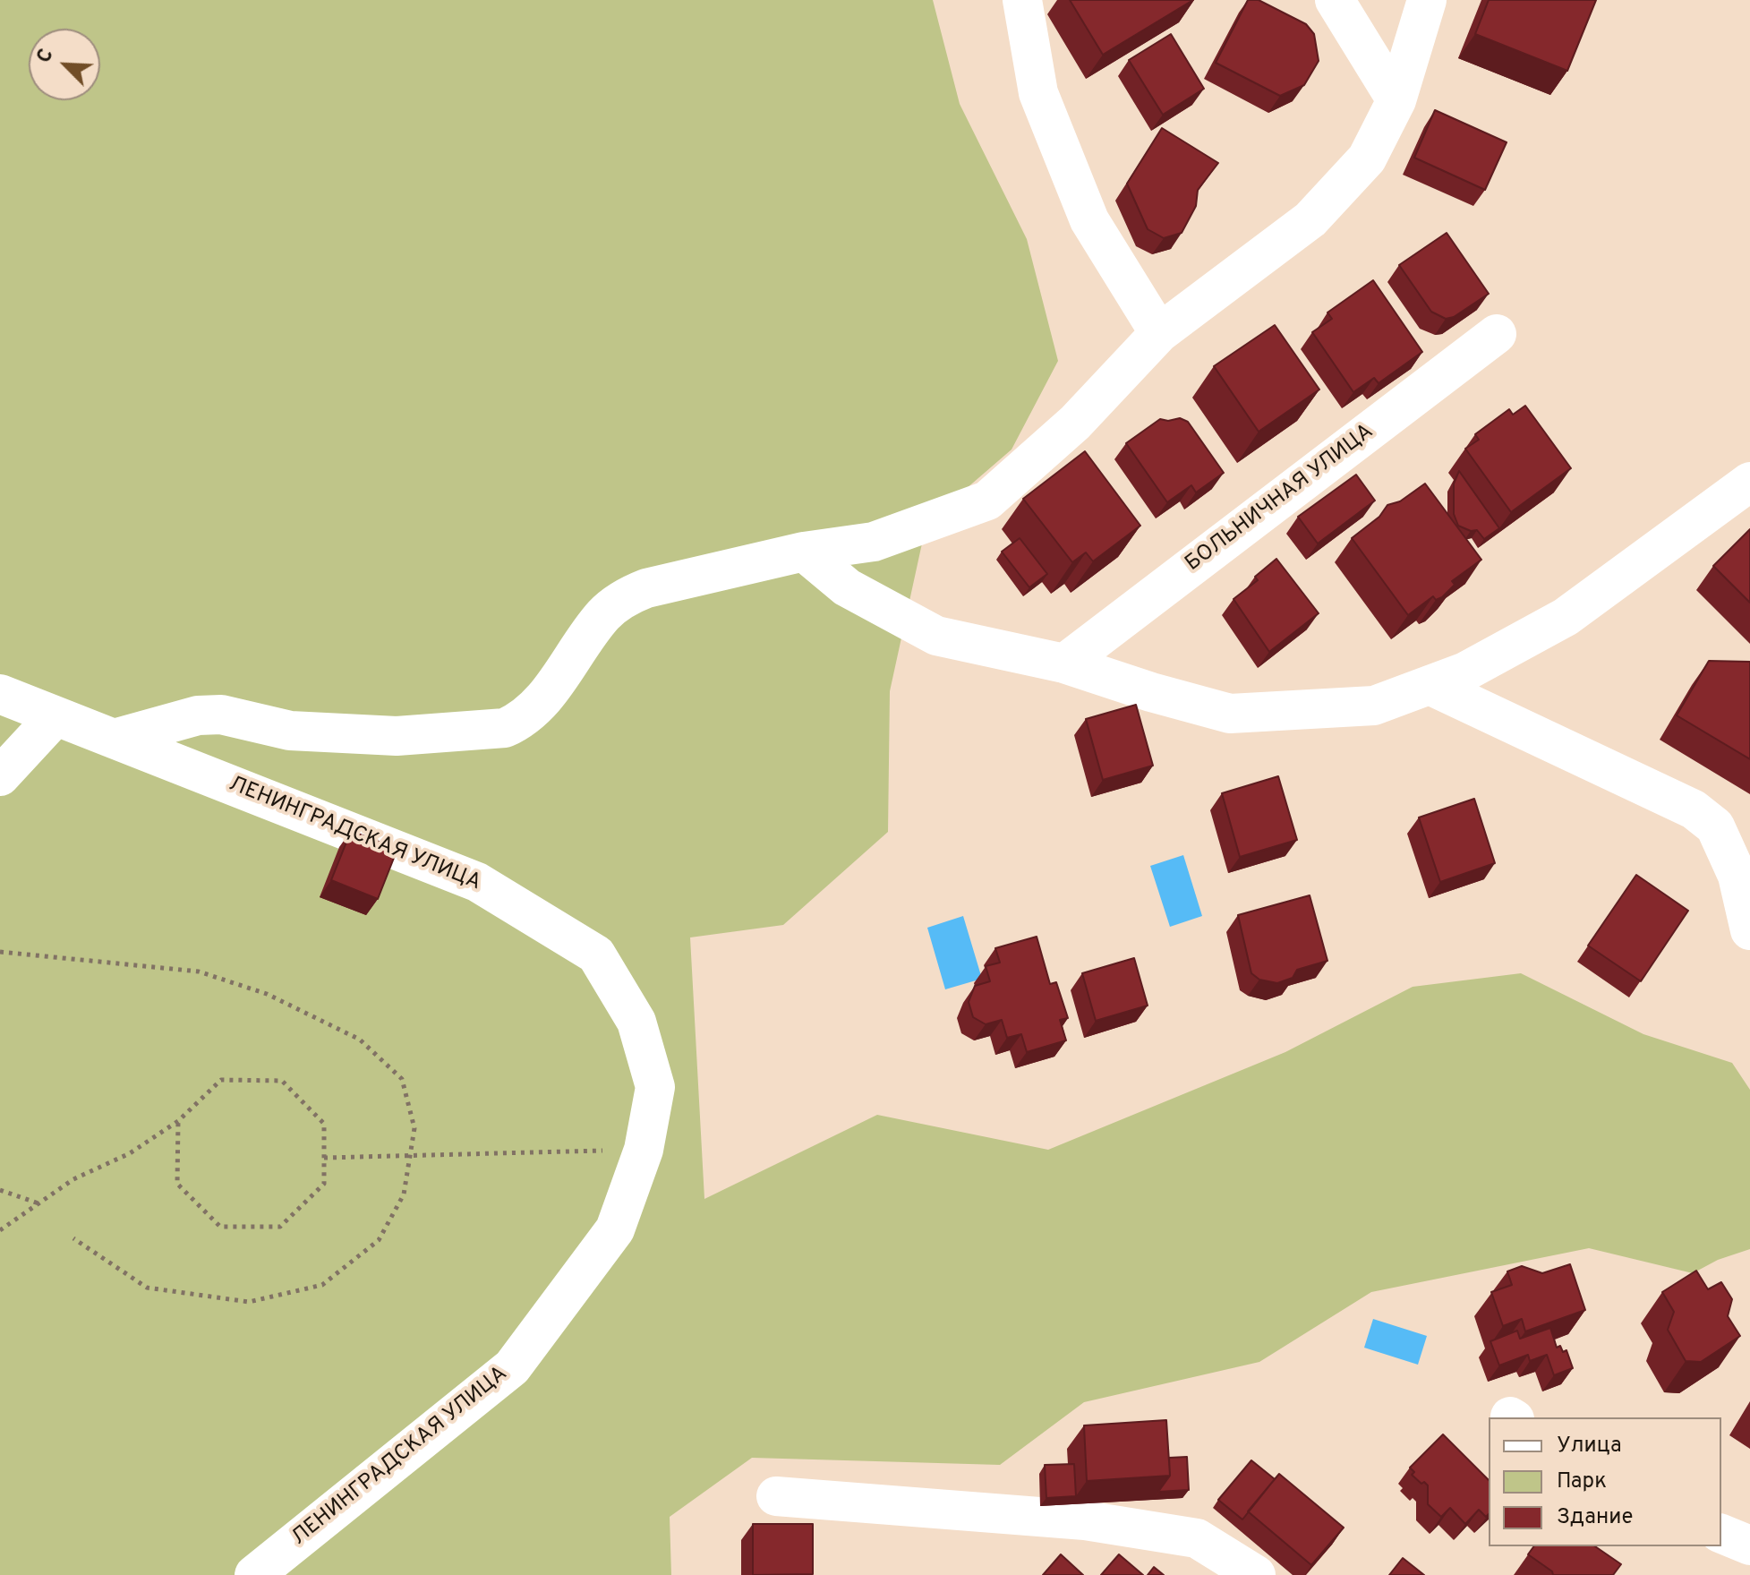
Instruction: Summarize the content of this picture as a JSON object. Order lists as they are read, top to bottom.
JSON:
{
  "streets": {
    "street": ["БОЛЬНИЧНАЯ УЛИЦА", "ЛЕНИНГРАДСКАЯ УЛИЦА"]
  },
  "legend": ["Улица", "Парк", "Здание"],
  "north": "top left"
}
